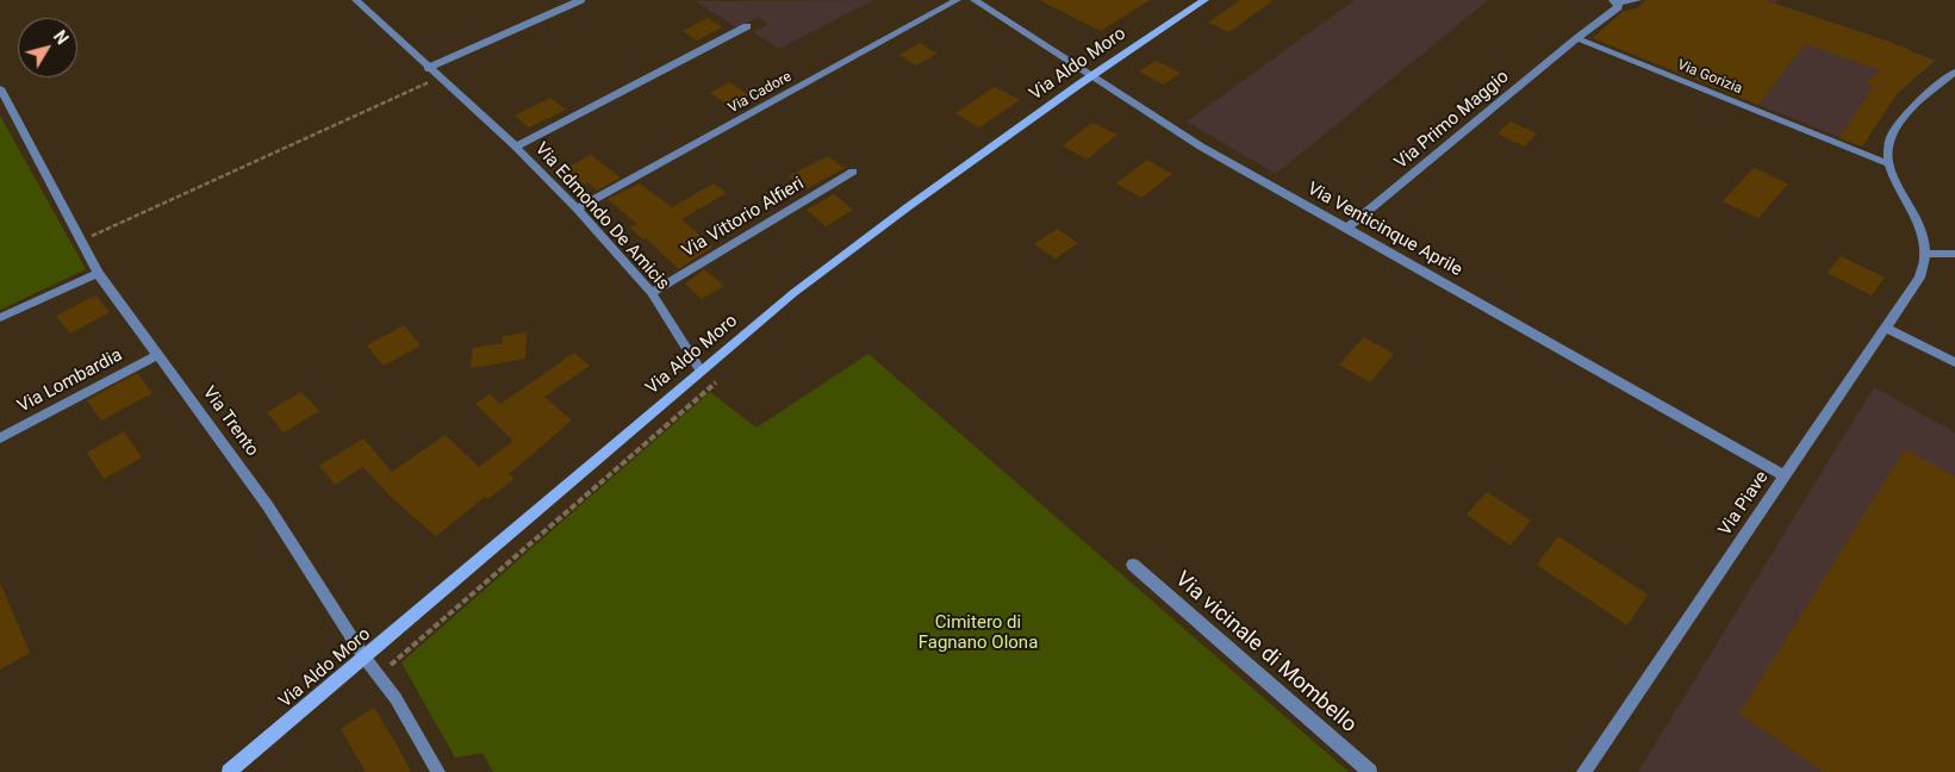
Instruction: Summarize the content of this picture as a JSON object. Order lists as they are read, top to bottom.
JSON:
{
  "streets": {
    "main road": ["Via Aldo Moro"],
    "street": [
      "Via Gorizia",
      "Via Cadore",
      "Via Primo Maggio",
      "Via Edmondo De Amicis",
      "Via Vittorio Alfieri",
      "Via Venticinque Aprile",
      "Via Lombardia",
      "Via Trento",
      "Via Piave",
      "Via vicinale di Mombello"
    ]
  },
  "crossings": [
    ["Via Aldo Moro", "Via Edmondo De Amicis"],
    ["Via Aldo Moro", "Via Venticinque Aprile"],
    ["Via Aldo Moro", "Via Trento"],
    ["Via Gorizia", "Via Primo Maggio"],
    ["Via Cadore", "Via Edmondo De Amicis"],
    ["Via Primo Maggio", "Via Venticinque Aprile"],
    ["Via Edmondo De Amicis", "Via Vittorio Alfieri"],
    ["Via Venticinque Aprile", "Via Piave"],
    ["Via Lombardia", "Via Trento"]
  ],
  "parks": ["Cimitero di Fagnano Olona"],
  "north": "top right"
}
